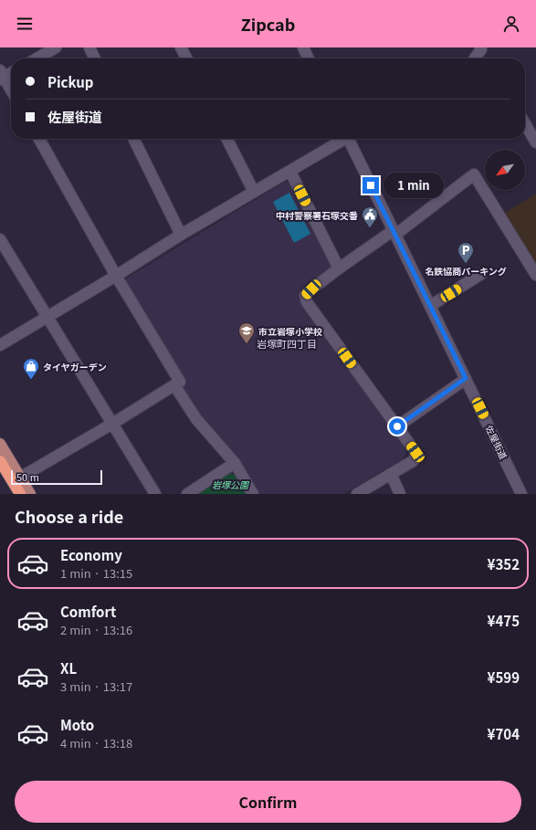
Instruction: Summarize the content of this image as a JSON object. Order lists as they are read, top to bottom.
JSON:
{
  "streets": {
    "street": ["佐屋街道"]
  },
  "districts": ["岩塚町四丁目"],
  "parks": ["岩塚公園"],
  "places": {
    "public building": ["中村警察署石塚交番"],
    "parking": ["名鉄協商パーキング"],
    "school or university": ["市立岩塚小学校"],
    "shop": ["タイヤガーデン"]
  },
  "scale_bar": "50 m",
  "north": "bottom left",
  "page": {
    "header": "Zipcab",
    "banner": ["Pickup", "佐屋街道"],
    "bubble": "1 min",
    "scale": "50 m",
    "heading": "Choose a ride",
    "list": [
      {
        "name": "Economy",
        "note": "1 min · 13:15",
        "value": "¥352"
      },
      {
        "name": "Comfort",
        "note": "2 min · 13:16",
        "value": "¥475"
      },
      {
        "name": "XL",
        "note": "3 min · 13:17",
        "value": "¥599"
      },
      {
        "name": "Moto",
        "note": "4 min · 13:18",
        "value": "¥704"
      }
    ],
    "buttons": "Confirm"
  }
}
